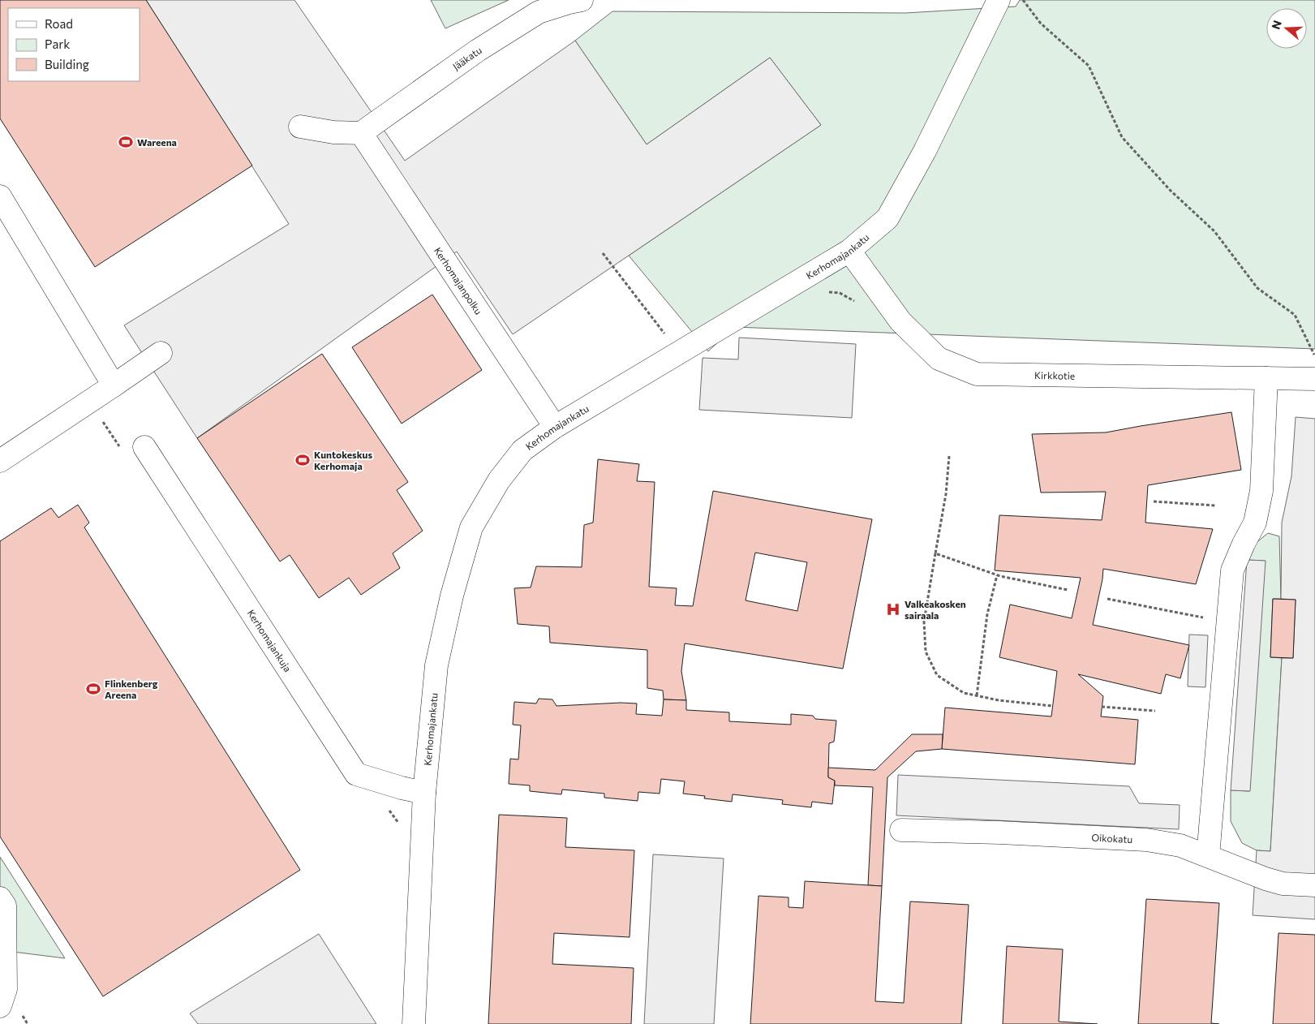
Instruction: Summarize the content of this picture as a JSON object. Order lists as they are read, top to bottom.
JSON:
{
  "streets": {
    "street": [
      "Jääkatu",
      "Kerhomajankatu",
      "Kerhomajanpolku",
      "Kirkkotie",
      "Kerhomajankuja",
      "Oikokatu"
    ]
  },
  "crossings": [
    ["Jääkatu", "Kerhomajanpolku"],
    ["Kerhomajankatu", "Kerhomajanpolku"],
    ["Kerhomajankatu", "Kirkkotie"],
    ["Kerhomajankatu", "Kerhomajankuja"]
  ],
  "places": {
    "sports": ["Wareena", "Kuntokeskus Kerhomaja", "Flinkenberg Areena"],
    "hospital": ["Valkeakosken sairaala"]
  },
  "legend": ["Road", "Park", "Building"],
  "north": "left"
}
